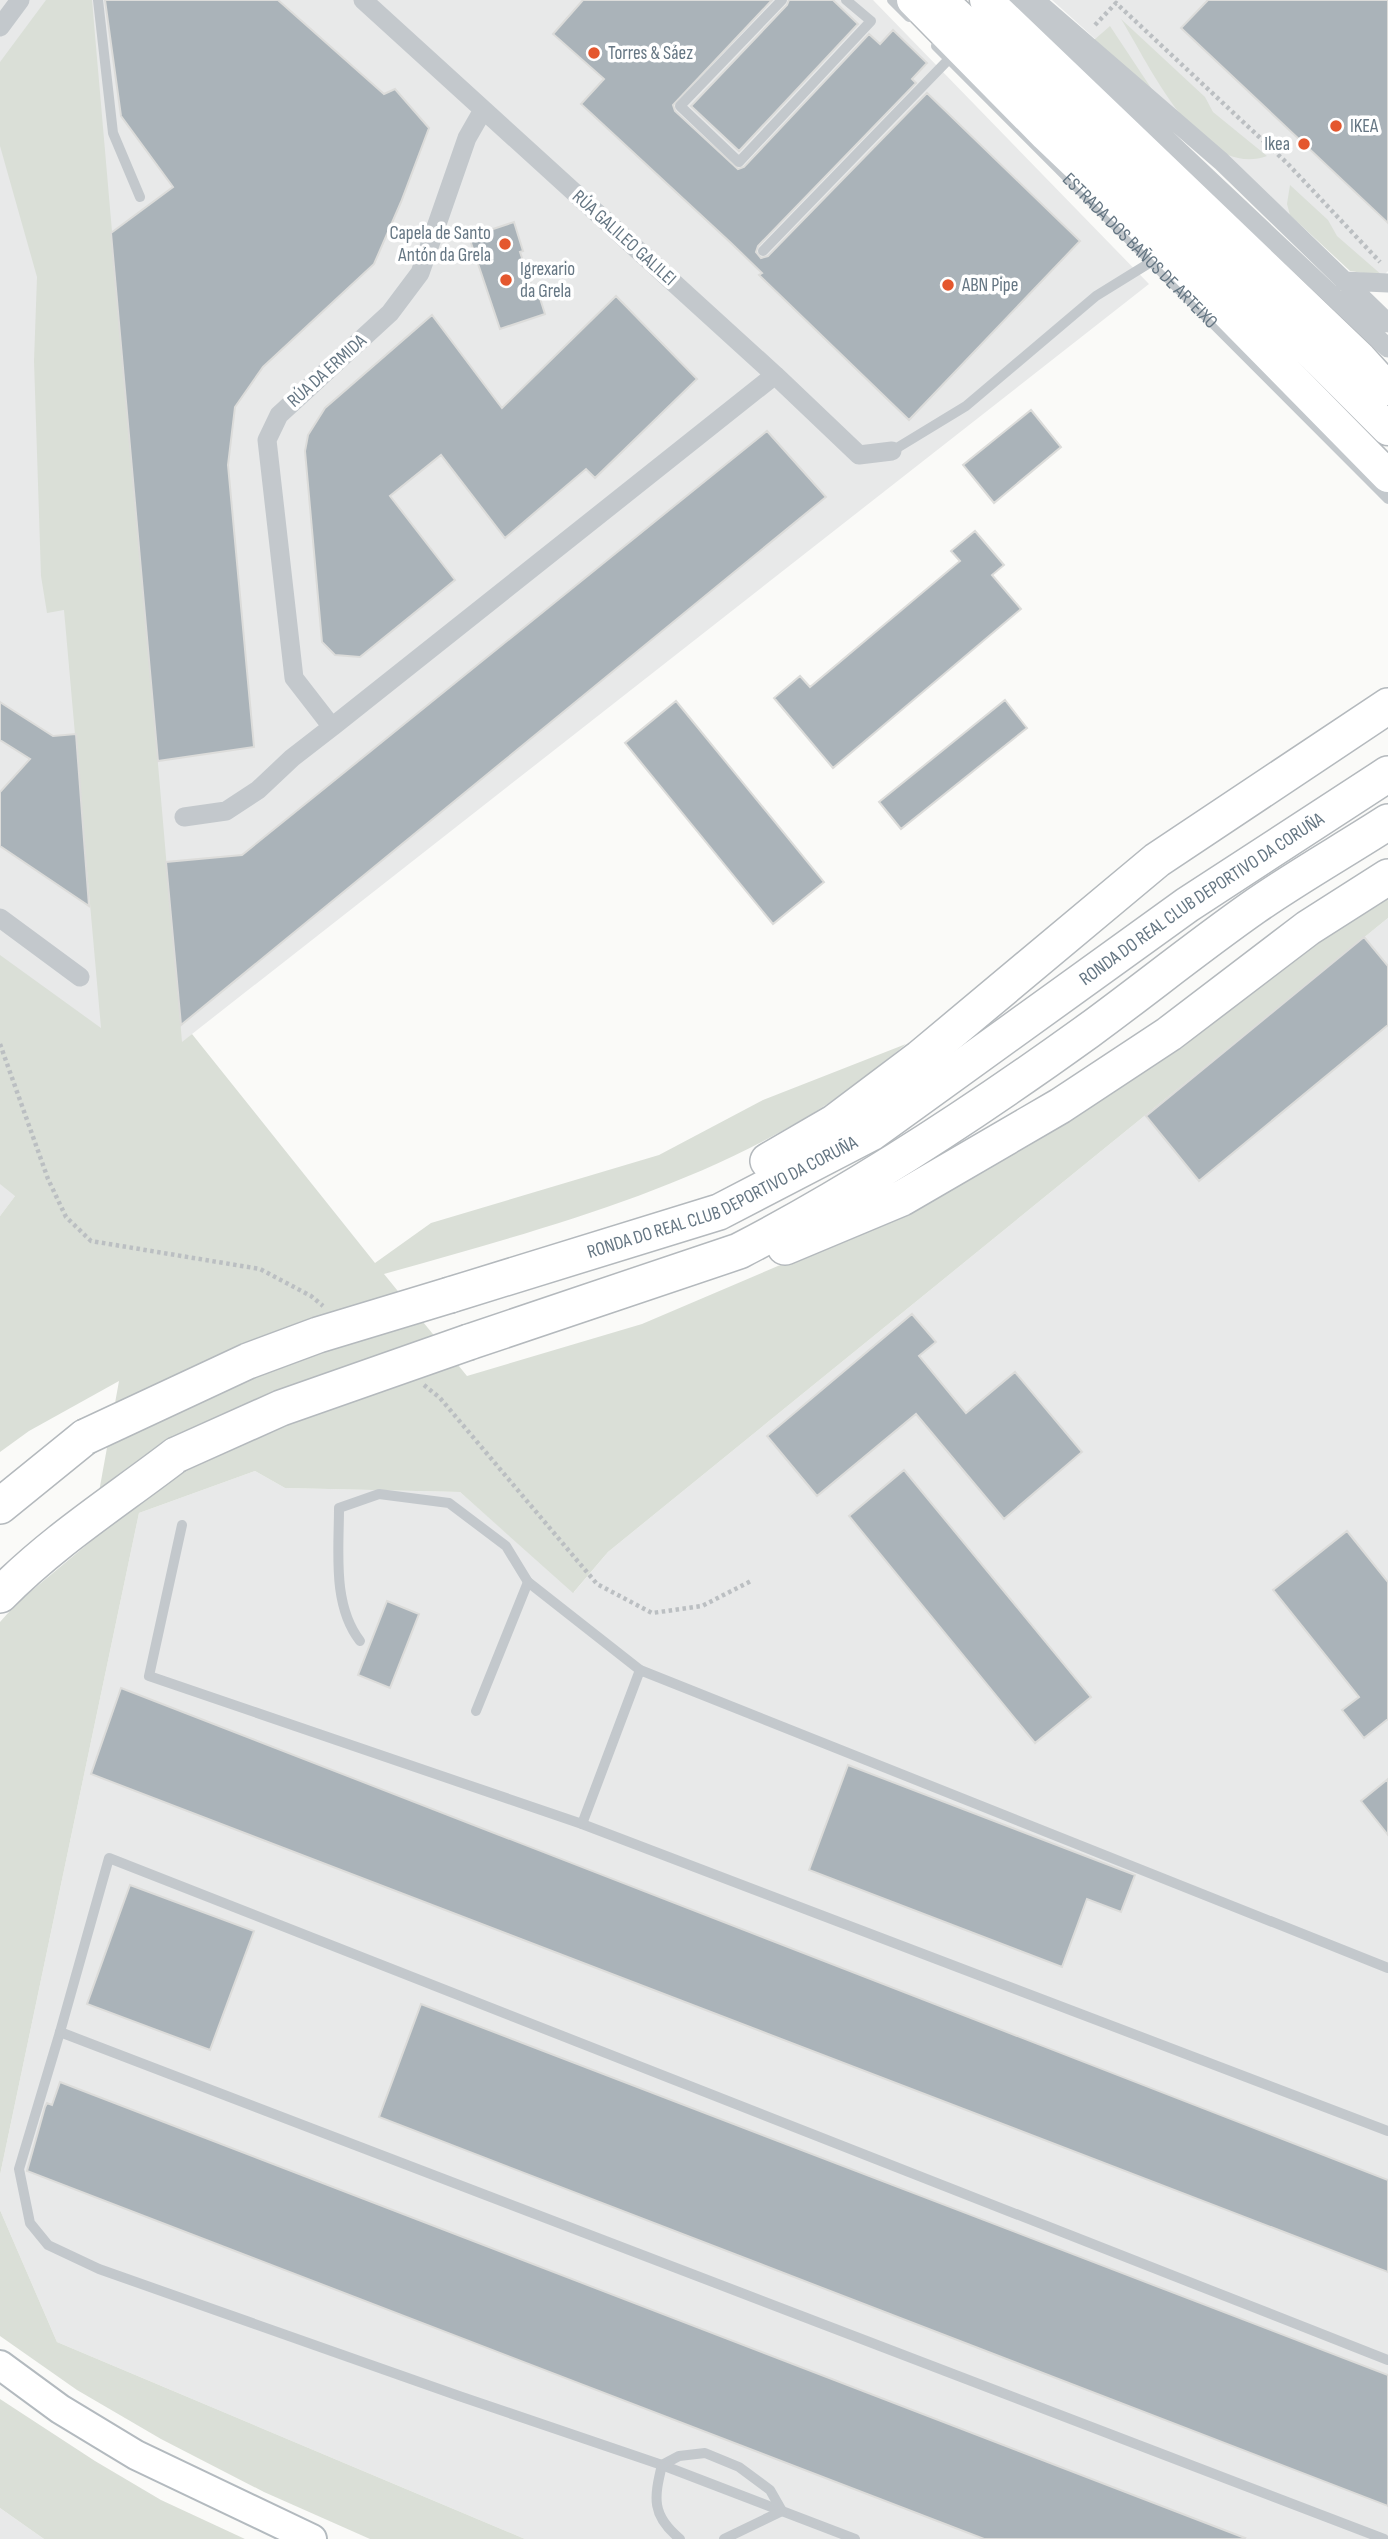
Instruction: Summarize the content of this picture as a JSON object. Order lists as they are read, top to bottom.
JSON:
{
  "streets": {
    "highway": ["RONDA DO REAL CLUB DEPORTIVO DA CORUÑA"],
    "street": ["RÚA GALILEO GALILEI", "RÚA DA ERMIDA"],
    "lane": ["ESTRADA DOS BAÑOS DE ARTEIXO"]
  },
  "crossings": [
    ["RÚA GALILEO GALILEI", "RÚA DA ERMIDA"]
  ],
  "places": [
    "Torres & Sáez",
    "IKEA",
    "Ikea",
    "Capela de Santo Antón da Grela",
    "Igrexario da Grela",
    "ABN Pipe"
  ]
}
